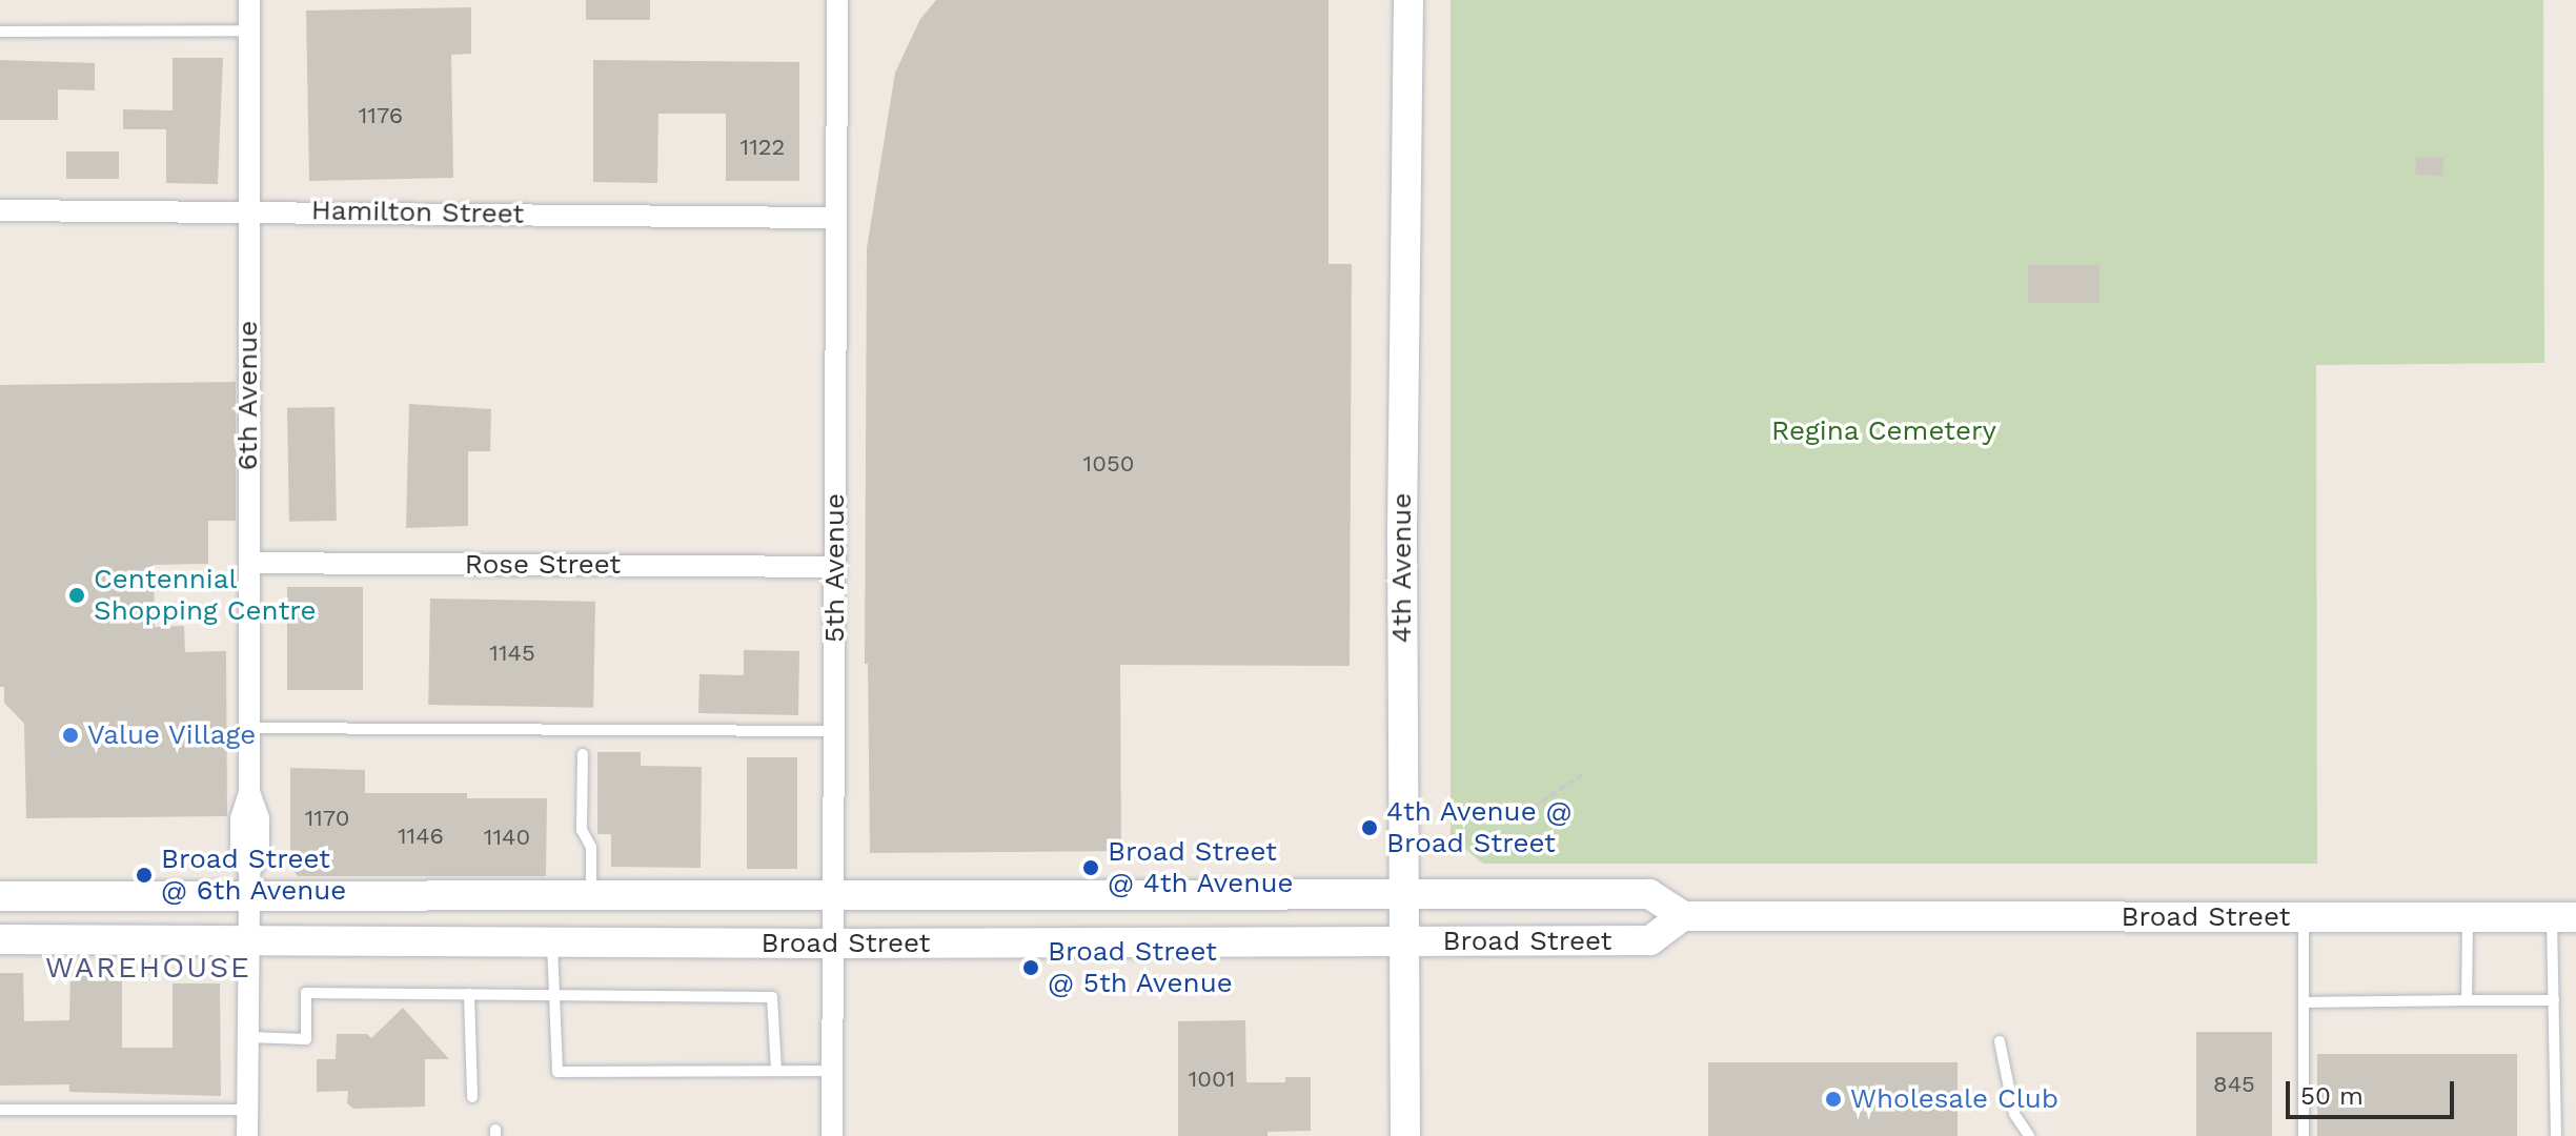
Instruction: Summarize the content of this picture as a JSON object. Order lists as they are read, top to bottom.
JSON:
{
  "streets": {
    "main road": ["4th Avenue", "Broad Street"],
    "street": [
      "Hamilton Street",
      "6th Avenue",
      "Rose Street",
      "5th Avenue"
    ]
  },
  "crossings": [
    ["Hamilton Street", "6th Avenue"],
    ["Hamilton Street", "5th Avenue"],
    ["6th Avenue", "Rose Street"],
    ["6th Avenue", "Broad Street"],
    ["Rose Street", "5th Avenue"],
    ["5th Avenue", "Broad Street"],
    ["4th Avenue", "Broad Street"]
  ],
  "districts": ["WAREHOUSE"],
  "parks": ["Regina Cemetery"],
  "places": [
    "Centennial Shopping Centre",
    "Value Village",
    "4th Avenue @ Broad Street",
    "Broad Street @ 4th Avenue",
    "Broad Street @ 6th Avenue",
    "Broad Street @ 5th Avenue",
    "Wholesale Club"
  ],
  "house_numbers": [
    "1176",
    "1122",
    "1050",
    "1145",
    "1170",
    "1146",
    "1140",
    "1001",
    "845"
  ],
  "scale_bar": "50 m"
}
